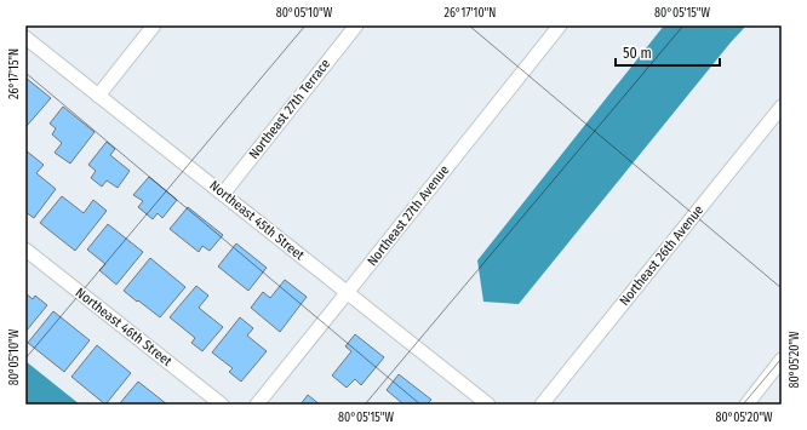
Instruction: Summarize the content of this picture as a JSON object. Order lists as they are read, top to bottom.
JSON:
{
  "streets": {
    "street": [
      "Northeast 27th Terrace",
      "Northeast 27th Avenue",
      "Northeast 45th Street",
      "Northeast 26th Avenue",
      "Northeast 46th Street"
    ]
  },
  "crossings": [
    ["Northeast 27th Terrace", "Northeast 45th Street"],
    ["Northeast 27th Avenue", "Northeast 45th Street"]
  ],
  "scale_bar": "50 m",
  "coordinates": [
    "80°05'10\"W",
    "26°17'10\"N",
    "80°05'15\"W",
    "26°17'15\"N",
    "80°05'20\"W"
  ]
}
